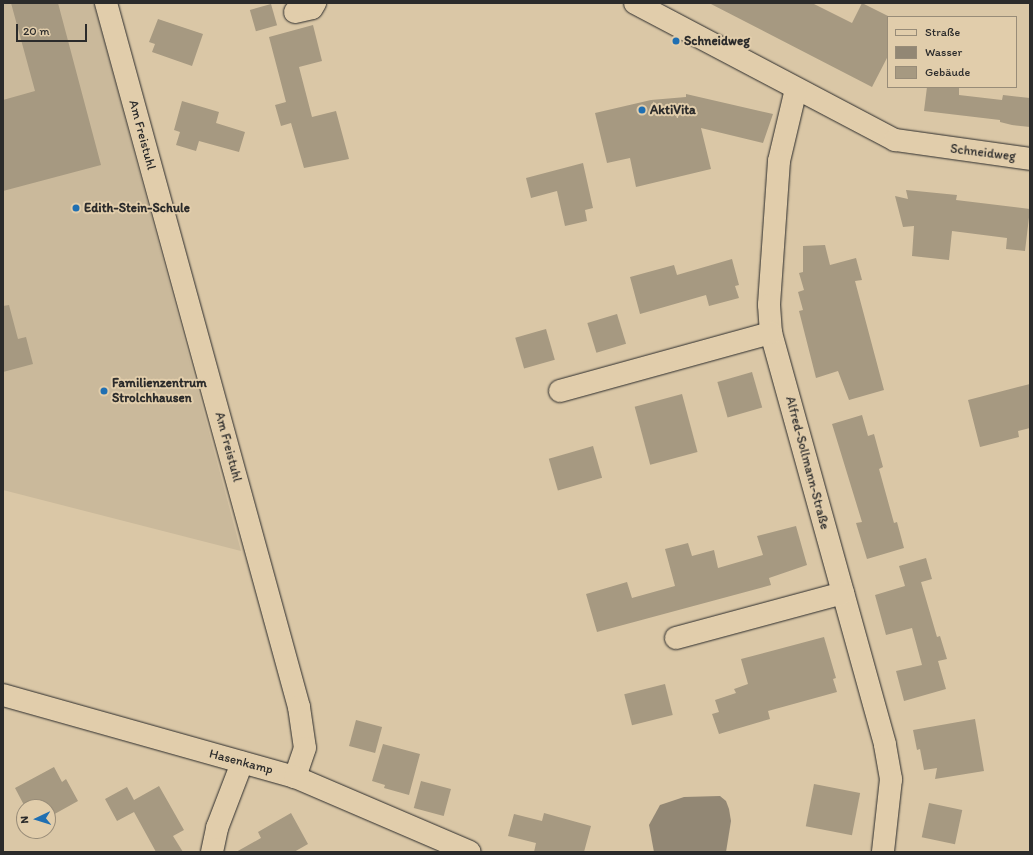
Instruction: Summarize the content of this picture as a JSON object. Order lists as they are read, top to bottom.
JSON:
{
  "streets": {
    "street": [
      "Am Freistuhl",
      "Schneidweg",
      "Alfred-Sollmann-Straße",
      "Hasenkamp"
    ]
  },
  "crossings": [
    ["Am Freistuhl", "Hasenkamp"],
    ["Schneidweg", "Alfred-Sollmann-Straße"]
  ],
  "places": [
    "Schneidweg",
    "AktiVita",
    "Edith-Stein-Schule",
    "Familienzentrum Strolchhausen"
  ],
  "legend": ["Straße", "Wasser", "Gebäude"],
  "scale_bar": "20 m",
  "north": "left"
}
